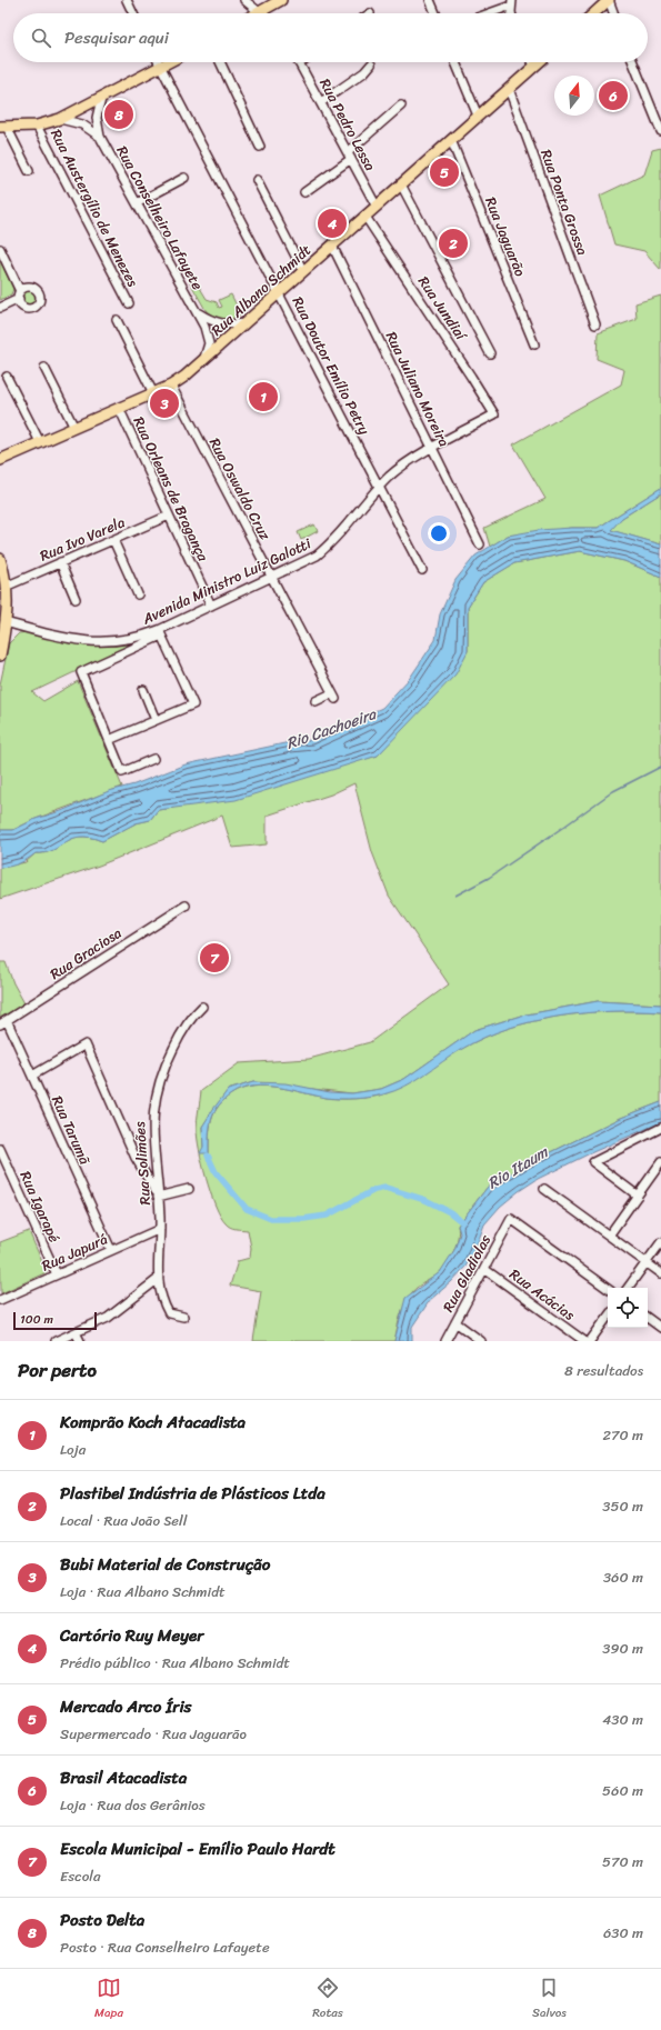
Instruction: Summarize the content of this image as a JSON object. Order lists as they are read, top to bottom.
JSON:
{
  "streets": {
    "main road": ["Rua Albano Schmidt"],
    "street": [
      "Rua Pedro Lessa",
      "Rua Ponta Grossa",
      "Rua Austergílio de Menezes",
      "Rua Conselheiro Lafayete",
      "Rua Jaguarão",
      "Rua Jundiaí",
      "Rua Doutor Emílio Petry",
      "Rua Juliano Moreira",
      "Rua Orleans de Bragança",
      "Rua Oswaldo Cruz",
      "Rua Ivo Varela",
      "Avenida Ministro Luiz Galotti",
      "Rua Graciosa",
      "Rua Tarumã",
      "Rua Solimões",
      "Rua Igarapé",
      "Rua Japurá",
      "Rua Gladiolas",
      "Rua Acácias"
    ]
  },
  "crossings": [
    ["Rua Pedro Lessa", "Rua Albano Schmidt"],
    ["Rua Ponta Grossa", "Rua Albano Schmidt"],
    ["Rua Conselheiro Lafayete", "Rua Albano Schmidt"],
    ["Rua Jaguarão", "Rua Albano Schmidt"],
    ["Rua Albano Schmidt", "Rua Jundiaí"],
    ["Rua Albano Schmidt", "Rua Doutor Emílio Petry"],
    ["Rua Albano Schmidt", "Rua Juliano Moreira"],
    ["Rua Albano Schmidt", "Rua Orleans de Bragança"],
    ["Rua Albano Schmidt", "Rua Oswaldo Cruz"],
    ["Rua Jundiaí", "Avenida Ministro Luiz Galotti"],
    ["Rua Doutor Emílio Petry", "Avenida Ministro Luiz Galotti"],
    ["Rua Juliano Moreira", "Avenida Ministro Luiz Galotti"],
    ["Rua Orleans de Bragança", "Rua Ivo Varela"],
    ["Rua Orleans de Bragança", "Avenida Ministro Luiz Galotti"],
    ["Rua Oswaldo Cruz", "Avenida Ministro Luiz Galotti"],
    ["Rua Graciosa", "Rua Tarumã"],
    ["Rua Tarumã", "Rua Japurá"],
    ["Rua Solimões", "Rua Japurá"],
    ["Rua Igarapé", "Rua Japurá"],
    ["Rua Gladiolas", "Rua Acácias"]
  ],
  "water": ["Rio Cachoeira", "Rio Itaum"],
  "scale_bar": "100 m",
  "north": "top",
  "page": {
    "search": "Pesquisar aqui",
    "pins": [
      "6",
      "8",
      "5",
      "4",
      "2",
      "1",
      "3",
      "7"
    ],
    "scale": "100 m",
    "heading": ["Por perto", "8 resultados"],
    "list": [
      {
        "mark": "1",
        "name": "Komprão Koch Atacadista",
        "note": "Loja",
        "value": "270 m"
      },
      {
        "mark": "2",
        "name": "Plastibel Indústria de Plásticos Ltda",
        "note": "Local · Rua João Sell",
        "value": "350 m"
      },
      {
        "mark": "3",
        "name": "Bubi Material de Construção",
        "note": "Loja · Rua Albano Schmidt",
        "value": "360 m"
      },
      {
        "mark": "4",
        "name": "Cartório Ruy Meyer",
        "note": "Prédio público · Rua Albano Schmidt",
        "value": "390 m"
      },
      {
        "mark": "5",
        "name": "Mercado Arco Íris",
        "note": "Supermercado · Rua Jaguarão",
        "value": "430 m"
      },
      {
        "mark": "6",
        "name": "Brasil Atacadista",
        "note": "Loja · Rua dos Gerânios",
        "value": "560 m"
      },
      {
        "mark": "7",
        "name": "Escola Municipal - Emílio Paulo Hardt",
        "note": "Escola",
        "value": "570 m"
      },
      {
        "mark": "8",
        "name": "Posto Delta",
        "note": "Posto · Rua Conselheiro Lafayete",
        "value": "630 m"
      }
    ],
    "nav": ["Mapa", "Rotas", "Salvos"]
  }
}
